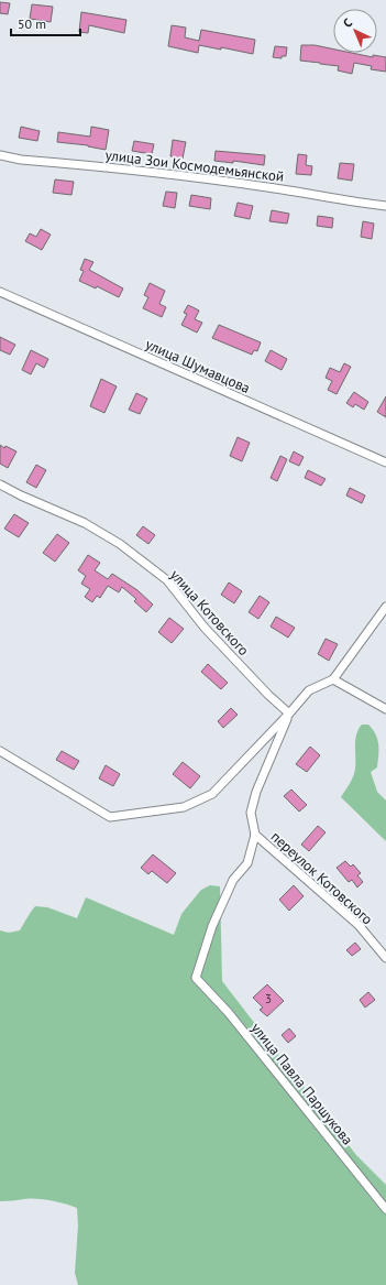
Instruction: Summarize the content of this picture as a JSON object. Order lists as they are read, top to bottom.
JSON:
{
  "streets": {
    "street": [
      "улица Зои Космодемьянской",
      "улица Шумавцова",
      "улица Котовского",
      "переулок Котовского",
      "улица Павла Паршукова"
    ]
  },
  "crossings": [
    ["улица Котовского", "переулок Котовского"],
    ["переулок Котовского", "улица Павла Паршукова"]
  ],
  "house_numbers": ["3"],
  "scale_bar": "50 m",
  "north": "top left"
}
